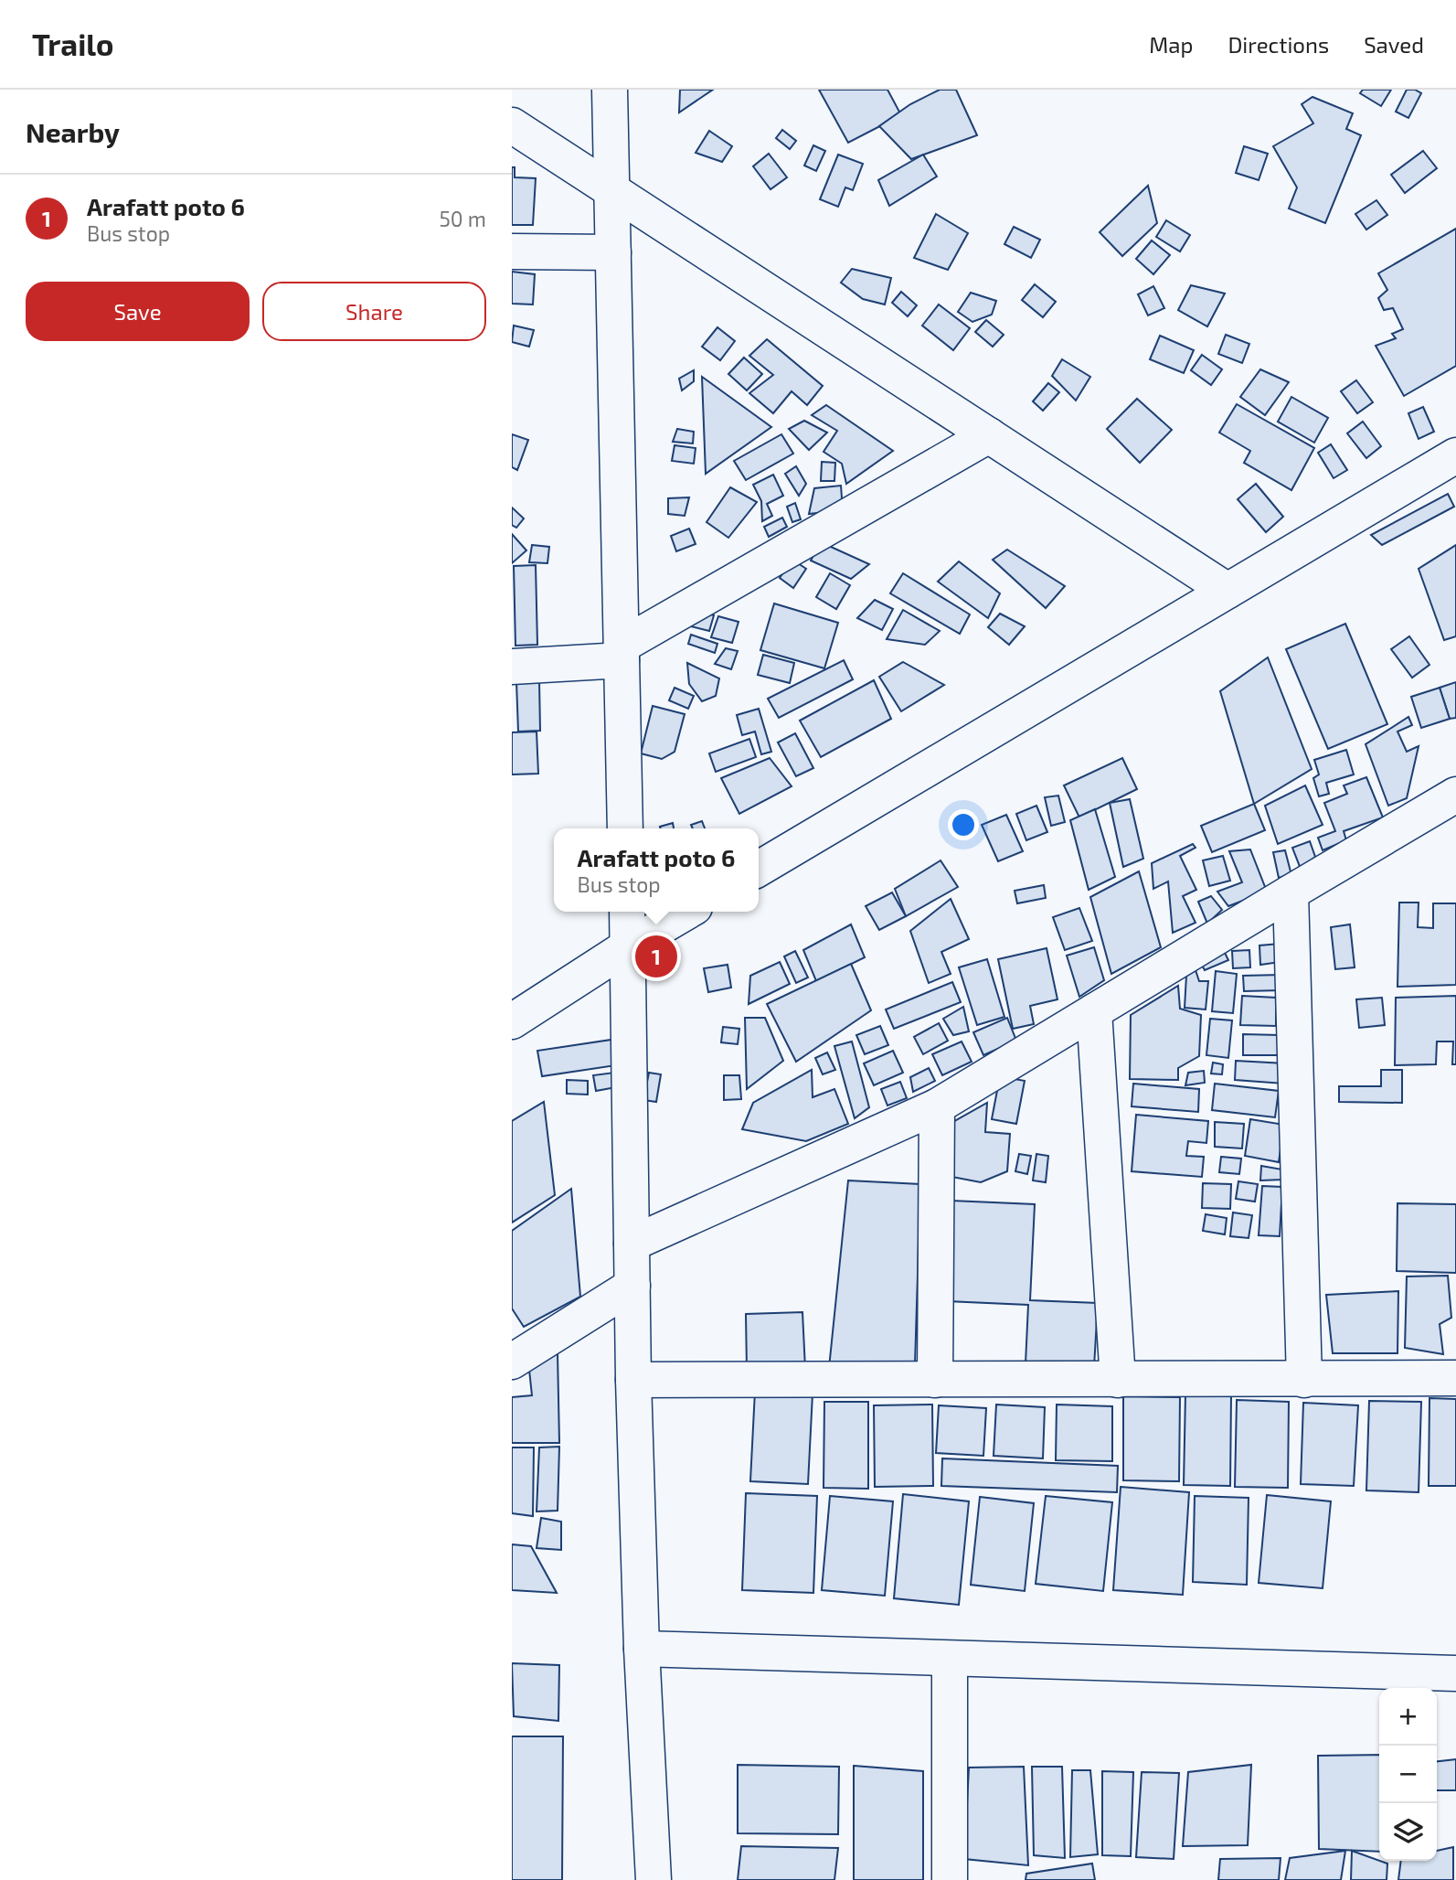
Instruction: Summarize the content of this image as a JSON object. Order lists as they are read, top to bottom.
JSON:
{
  "page": {
    "header": "Trailo",
    "nav": ["Map", "Directions", "Saved"],
    "heading": "Nearby",
    "list": [
      {
        "mark": "1",
        "name": "Arafatt poto 6",
        "note": "Bus stop",
        "value": "50 m"
      }
    ],
    "buttons": ["Save", "Share"],
    "popup": ["Arafatt poto 6", "Bus stop"],
    "pins": "1",
    "map_buttons": ["+", "−"]
  }
}
